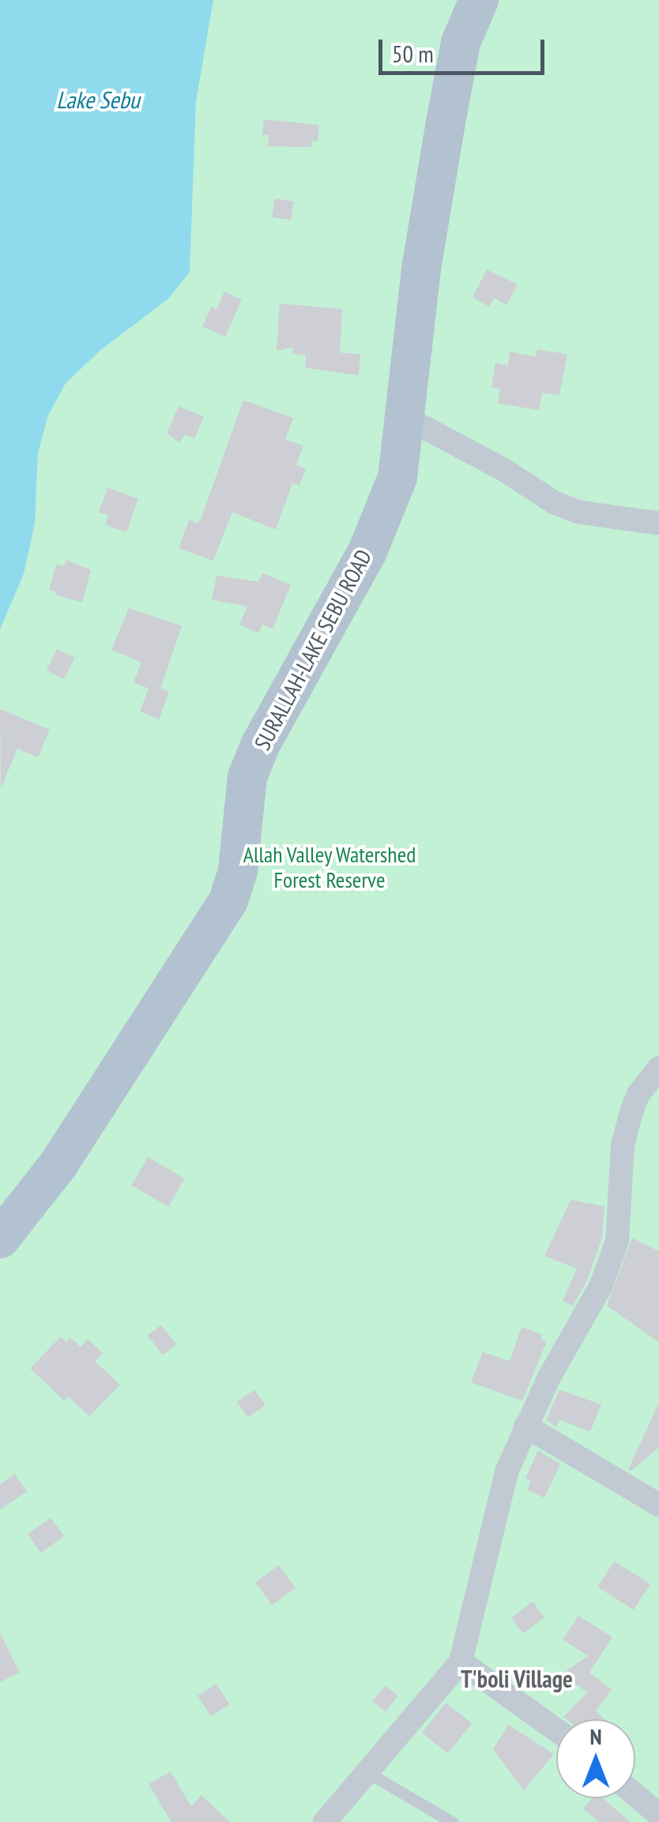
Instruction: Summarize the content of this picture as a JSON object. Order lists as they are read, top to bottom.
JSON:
{
  "streets": {
    "main road": ["SURALLAH-LAKE SEBU ROAD"]
  },
  "districts": ["T'boli Village"],
  "water": ["Lake Sebu"],
  "parks": ["Allah Valley Watershed Forest Reserve"],
  "scale_bar": "50 m",
  "north": "top"
}
